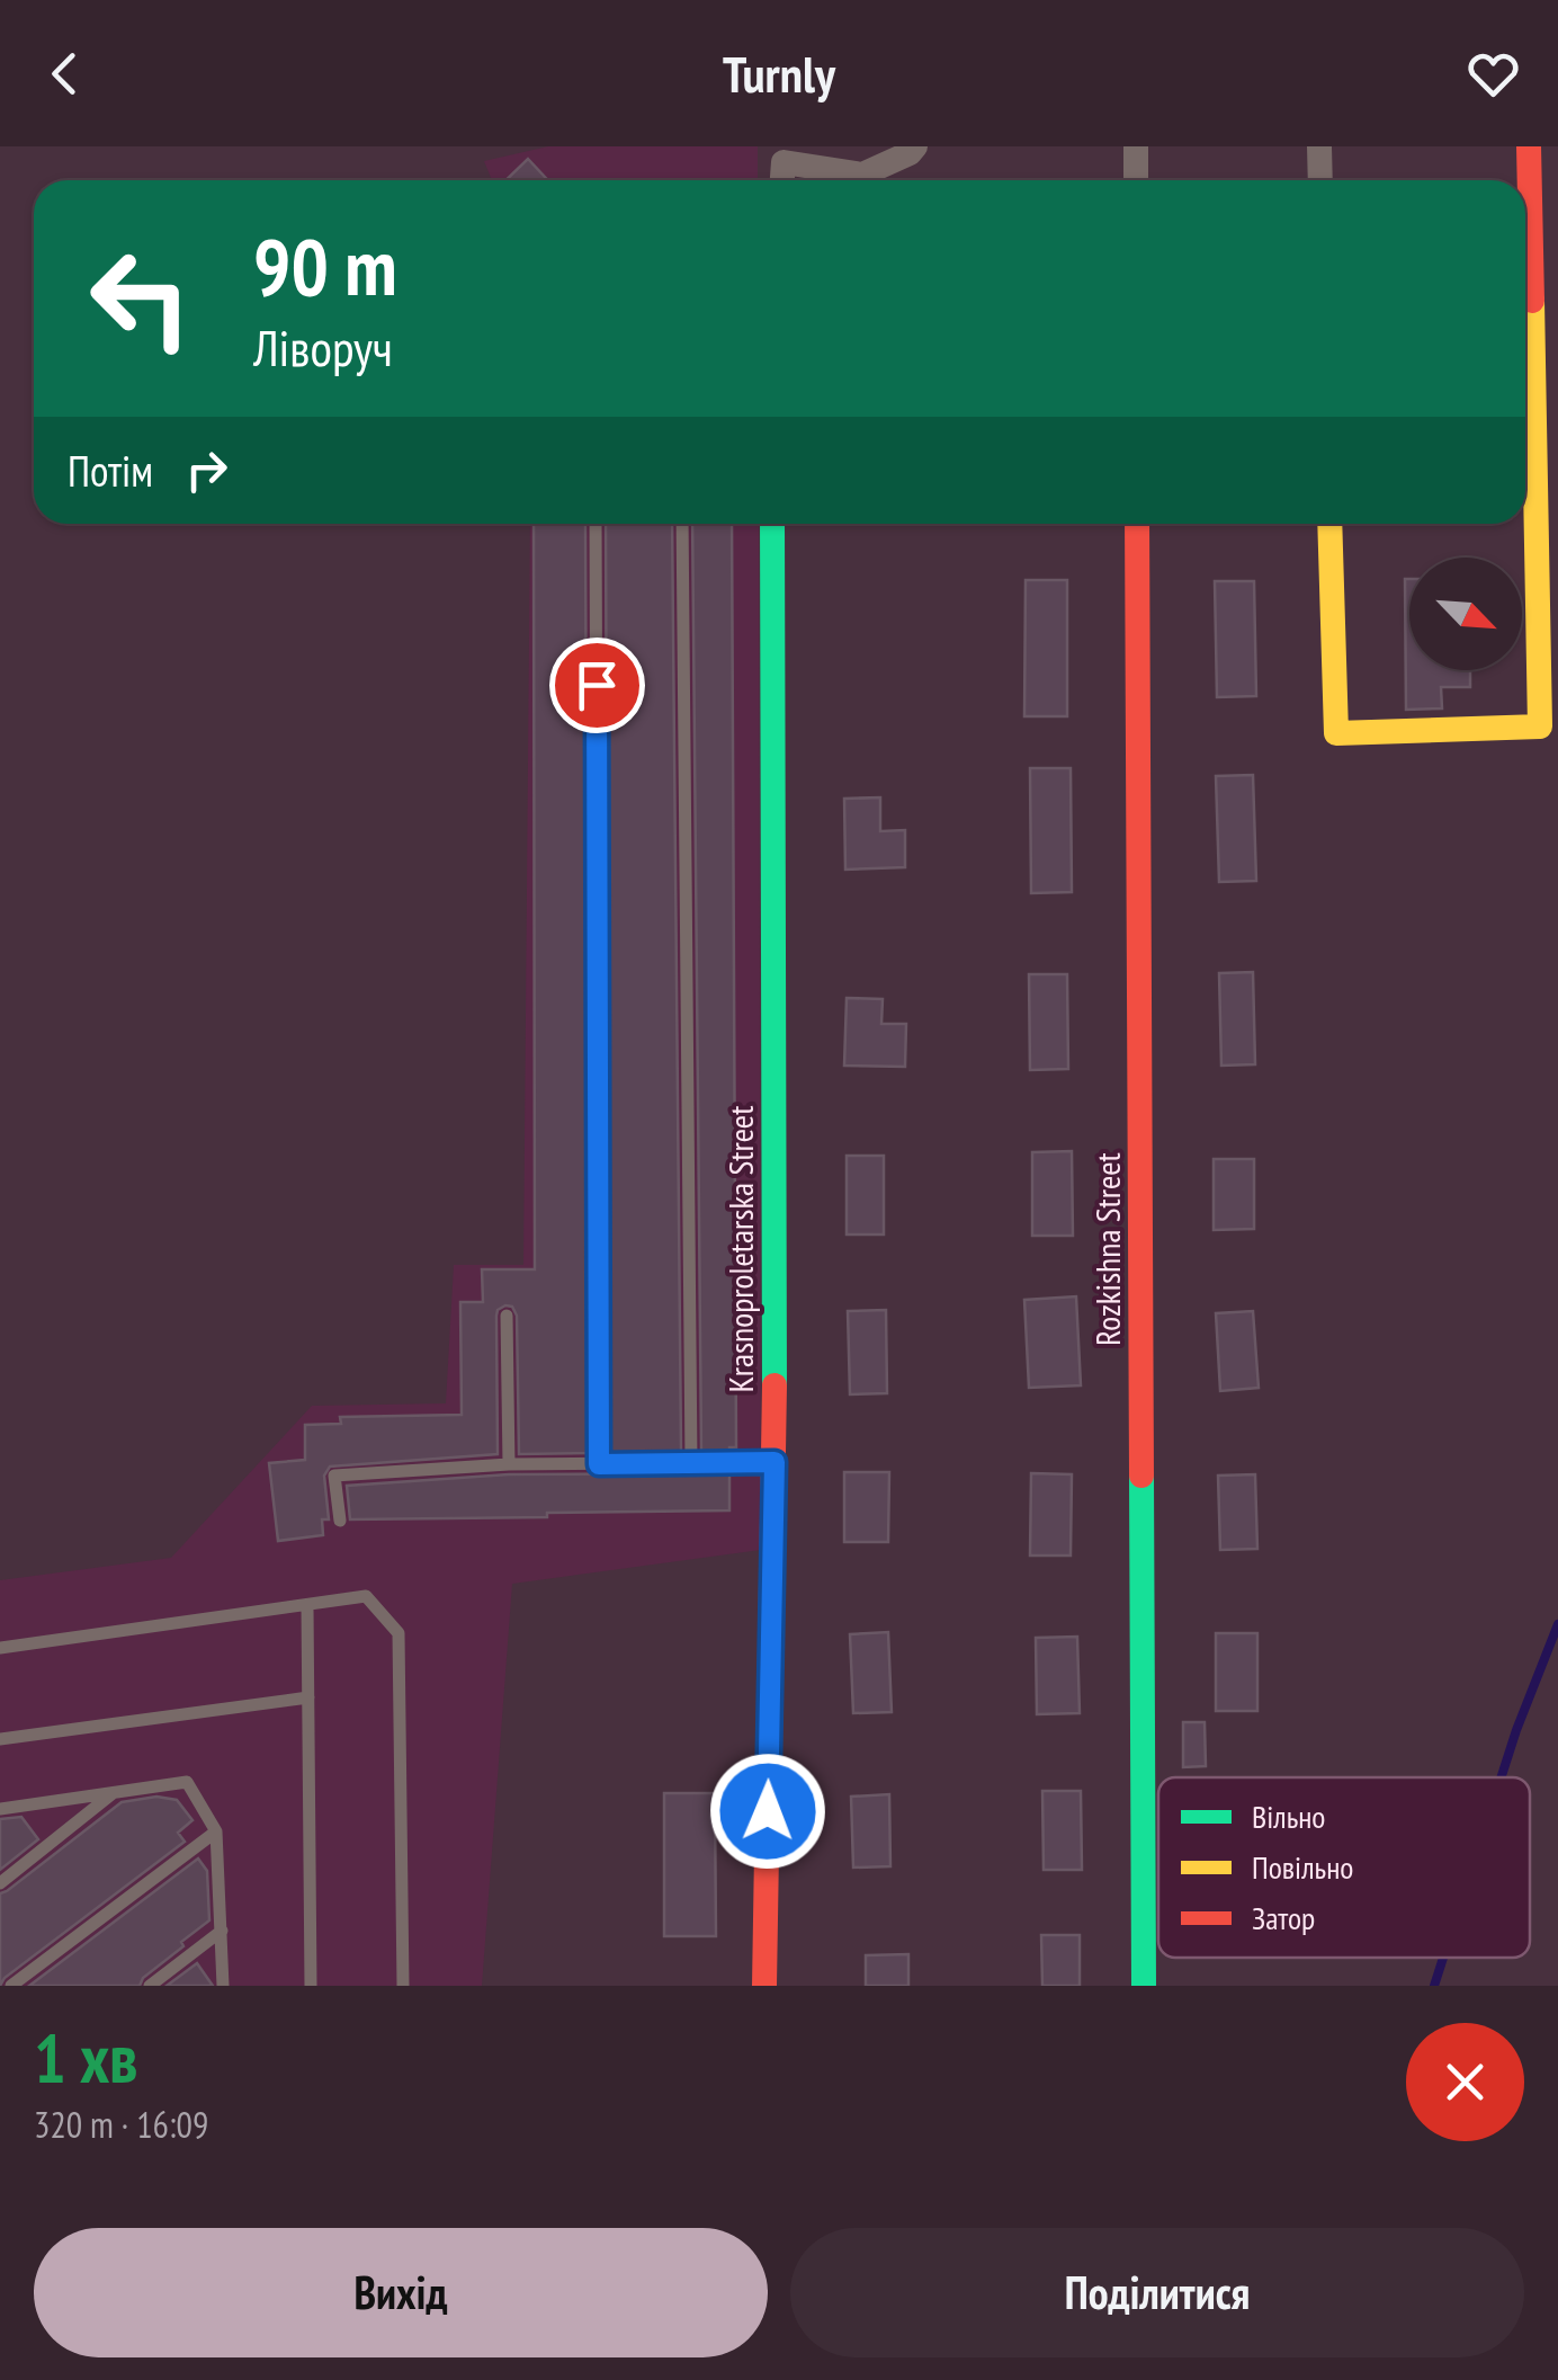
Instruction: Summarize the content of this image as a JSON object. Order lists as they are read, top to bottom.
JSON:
{
  "streets": {
    "street": ["Krasnoproletarska Street", "Rozkishna Street"]
  },
  "legend": ["Вільно", "Повільно", "Затор"],
  "north": "bottom right",
  "page": {
    "header": "Turnly",
    "turn": ["90 m", "Ліворуч"],
    "then": "Потім",
    "heading": ["1 хв", "320 m · 16:09"],
    "buttons": ["Вихід", "Поділитися"]
  }
}
